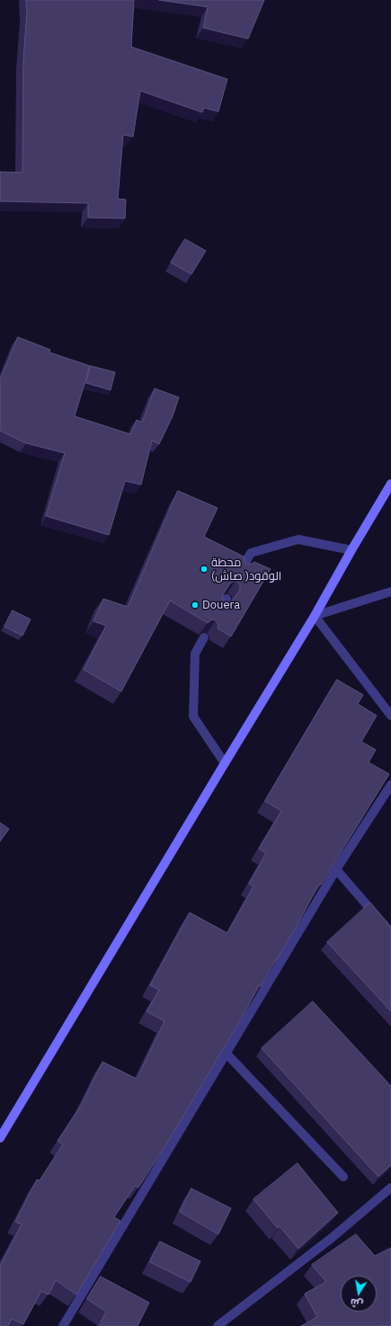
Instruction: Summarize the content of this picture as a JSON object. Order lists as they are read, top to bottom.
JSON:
{
  "places": ["محطة الوقود( صاش)", "Douera"],
  "north": "bottom"
}
